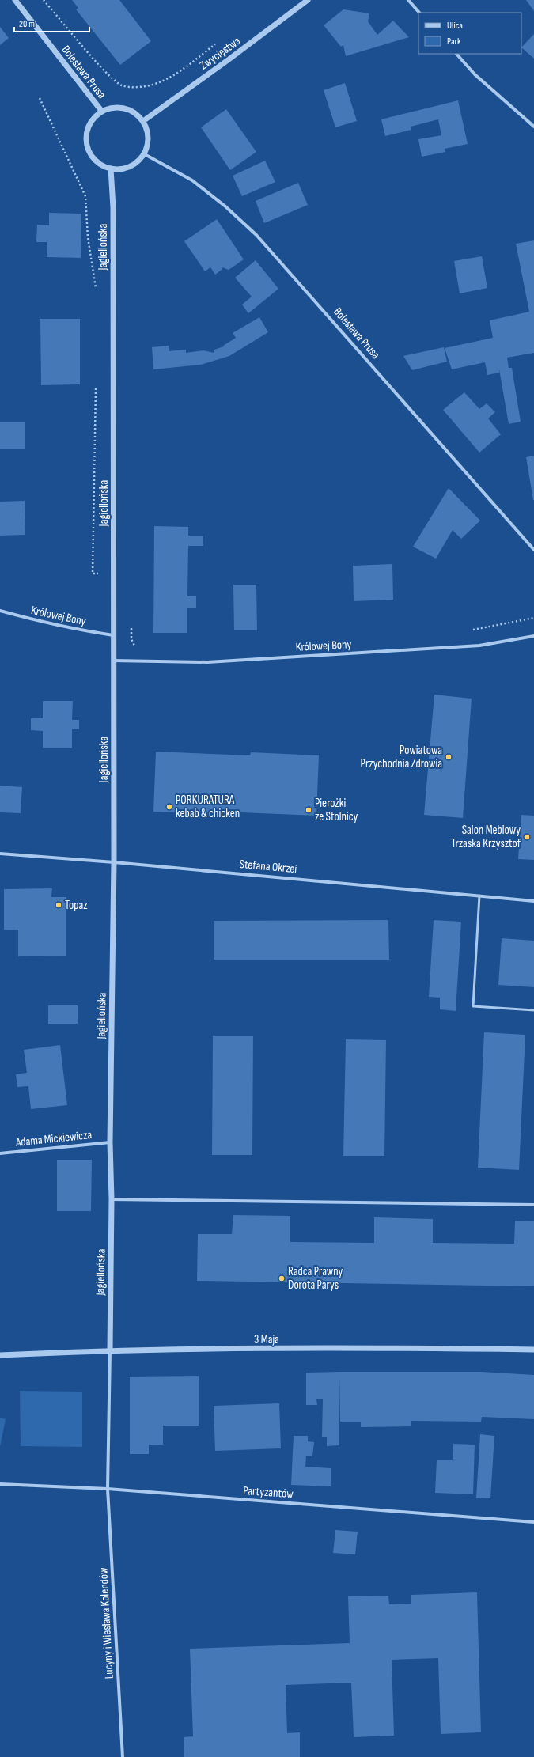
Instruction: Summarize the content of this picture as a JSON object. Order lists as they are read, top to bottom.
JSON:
{
  "streets": {
    "street": [
      "Zwycięstwa",
      "Bolesława Prusa",
      "Jagiellońska",
      "Królowej Bony",
      "Stefana Okrzei",
      "Adama Mickiewicza",
      "3 Maja",
      "Partyzantów",
      "Lucyny i Wiesława Kolendów"
    ]
  },
  "crossings": [
    ["Zwycięstwa", "Bolesława Prusa"],
    ["Zwycięstwa", "Jagiellońska"],
    ["Bolesława Prusa", "Jagiellońska"],
    ["Jagiellońska", "Królowej Bony"],
    ["Jagiellońska", "Stefana Okrzei"],
    ["Jagiellońska", "Adama Mickiewicza"],
    ["Jagiellońska", "3 Maja"],
    ["Jagiellońska", "Lucyny i Wiesława Kolendów"],
    ["3 Maja", "Lucyny i Wiesława Kolendów"],
    ["Partyzantów", "Lucyny i Wiesława Kolendów"]
  ],
  "places": [
    "Powiatowa Przychodnia Zdrowia",
    "PORKURATURA kebab & chicken",
    "Pierożki ze Stolnicy",
    "Salon Meblowy Trzaska Krzysztof",
    "Topaz",
    "Radca Prawny Dorota Parys"
  ],
  "legend": ["Ulica", "Park"],
  "scale_bar": "20 m"
}
